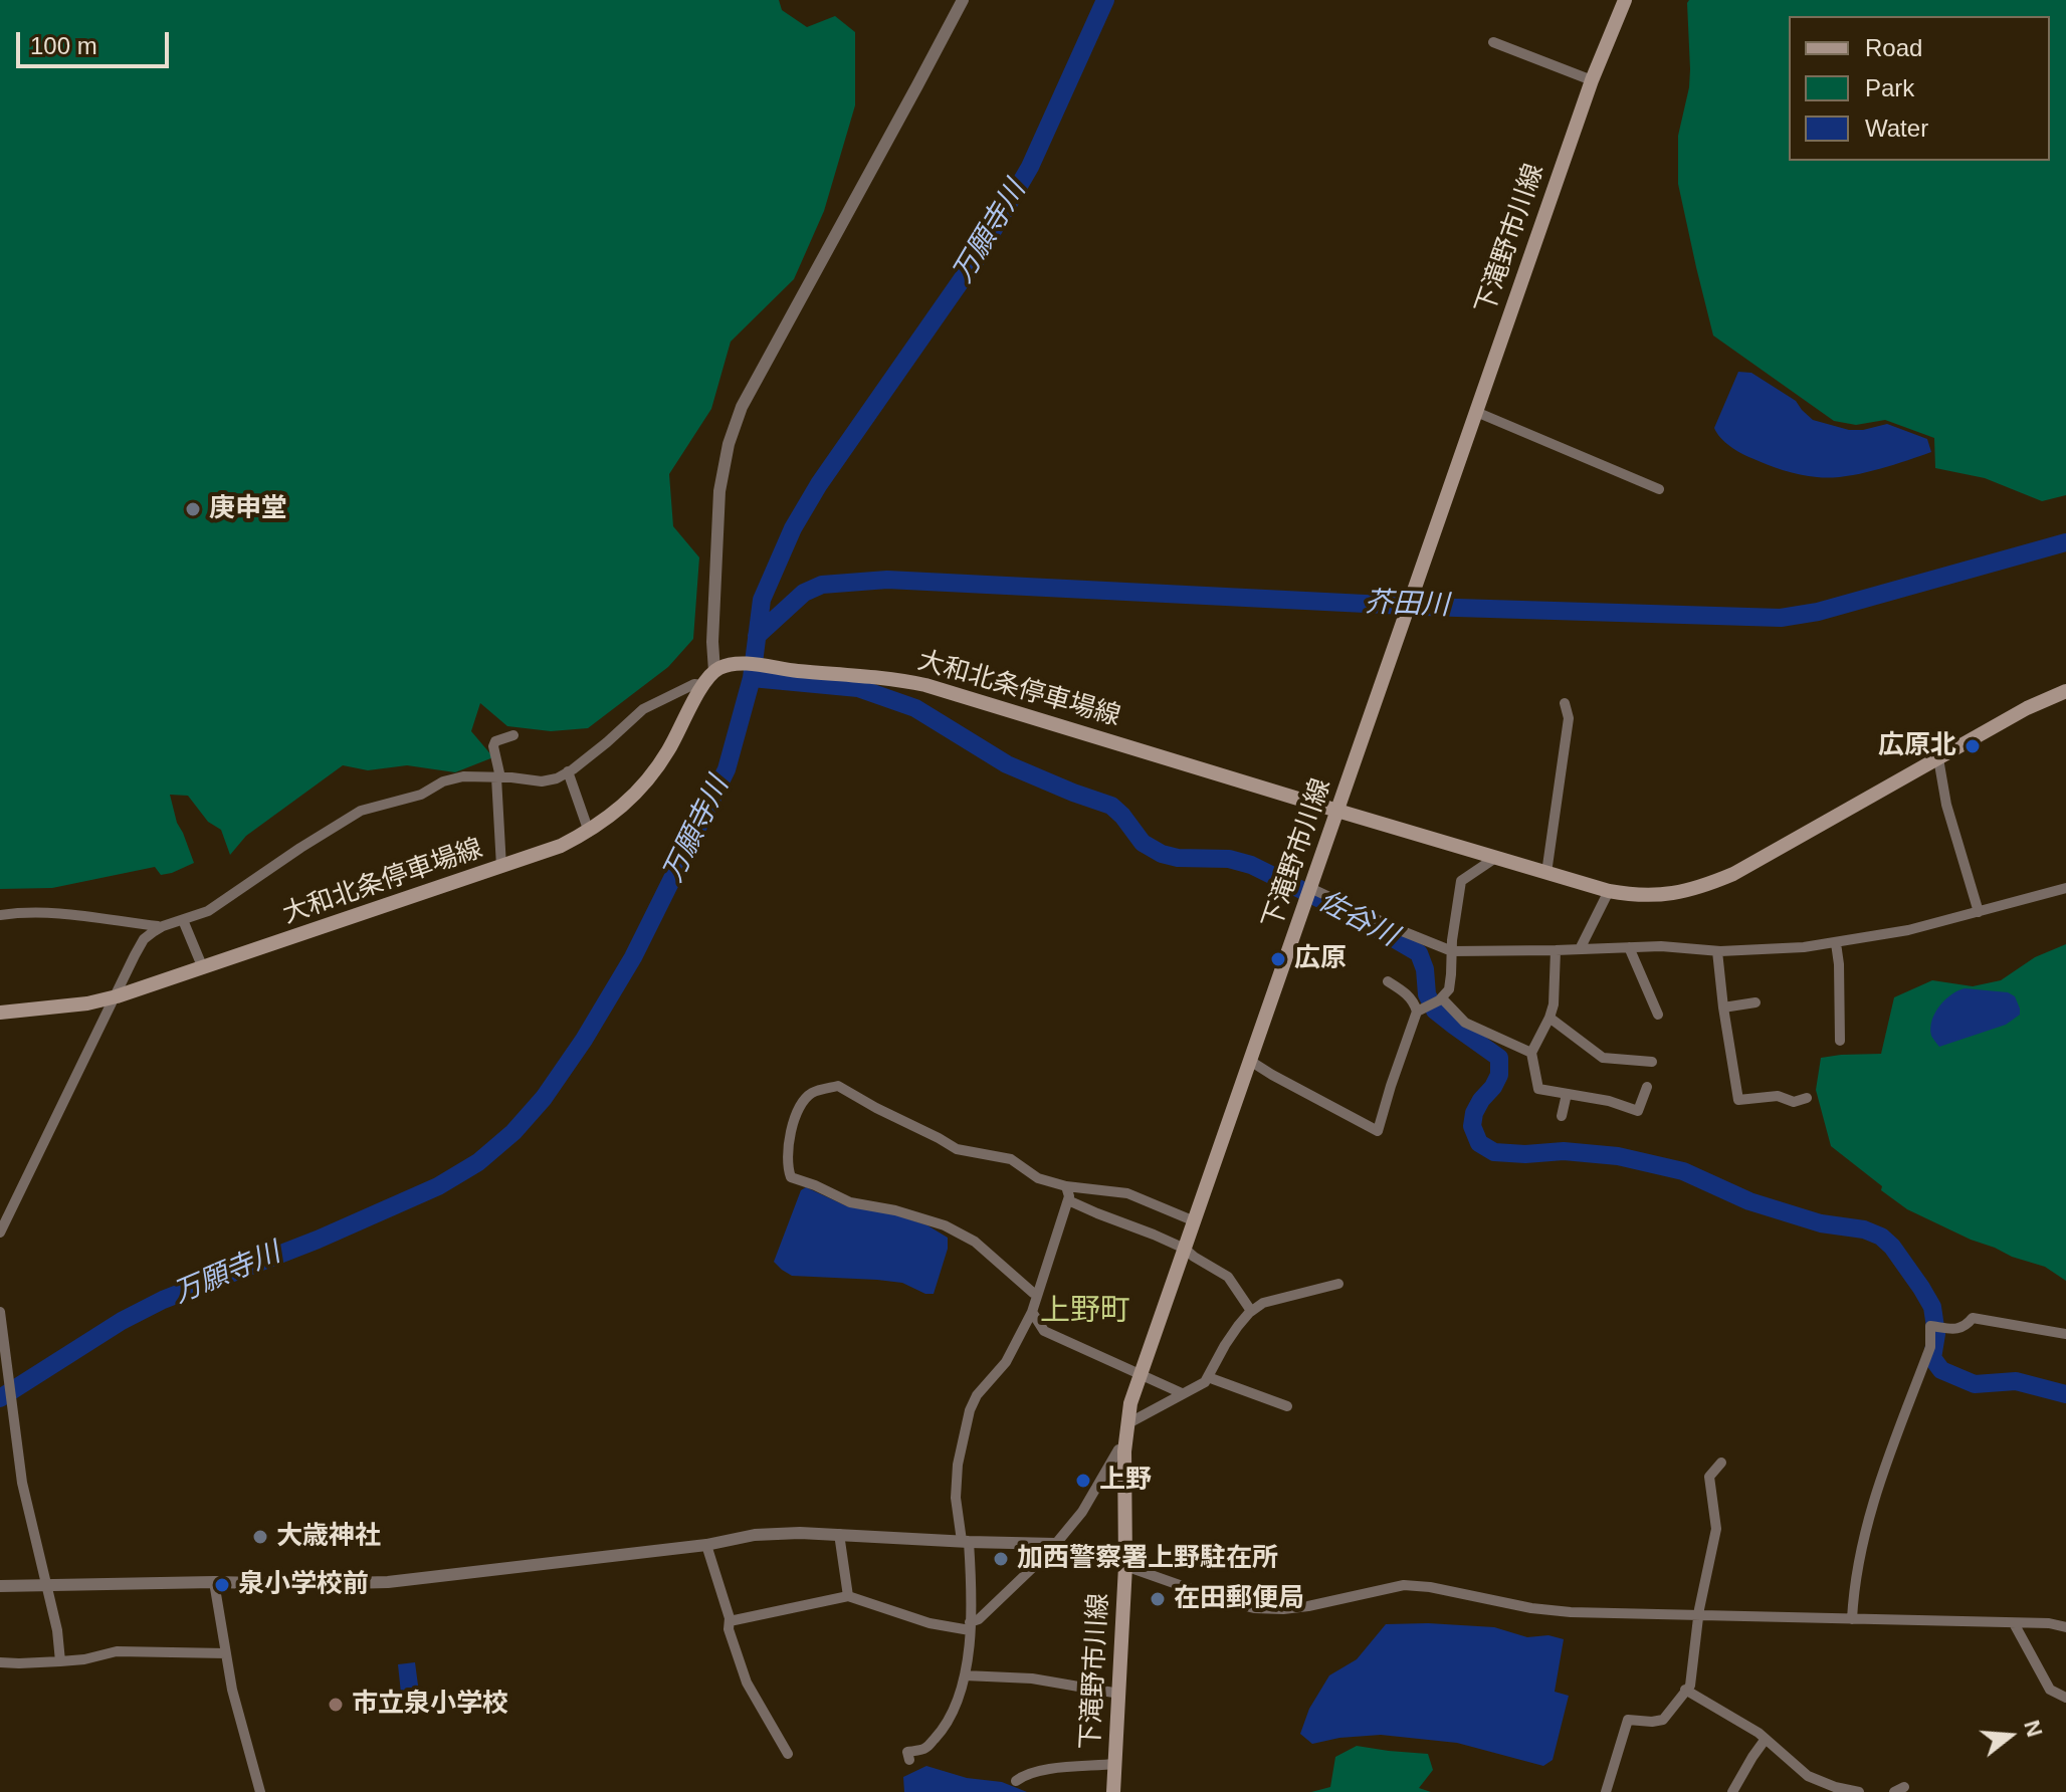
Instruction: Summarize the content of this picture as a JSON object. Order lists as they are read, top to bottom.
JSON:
{
  "streets": {
    "main road": ["下滝野市川線", "大和北条停車場線"]
  },
  "crossings": [
    ["下滝野市川線", "大和北条停車場線"]
  ],
  "districts": ["上野町"],
  "water": ["万願寺川", "芥田川", "佐谷川"],
  "places": [
    "庚申堂",
    "広原北",
    "広原",
    "上野",
    "大歳神社",
    "加西警察署上野駐在所",
    "泉小学校前",
    "在田郵便局",
    "市立泉小学校"
  ],
  "legend": ["Road", "Park", "Water"],
  "scale_bar": "100 m",
  "north": "right"
}
